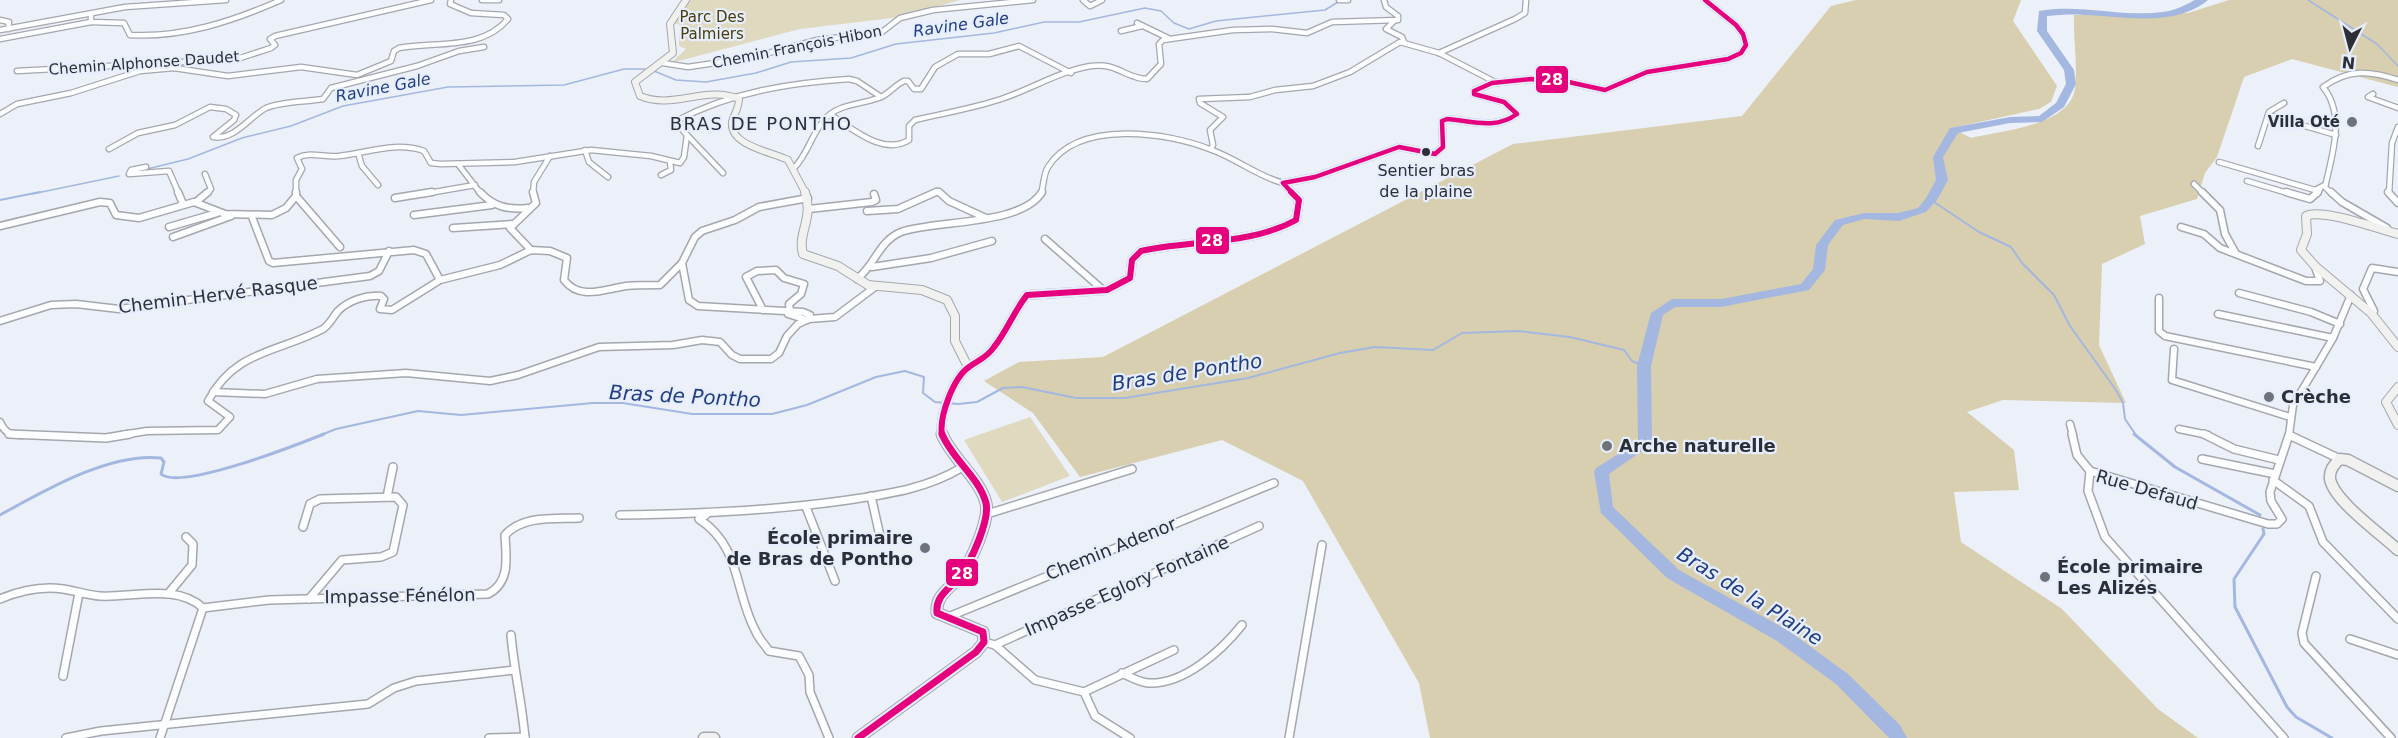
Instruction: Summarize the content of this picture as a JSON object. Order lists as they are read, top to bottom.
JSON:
{
  "streets": {
    "street": [
      "Chemin François Hibon",
      "Chemin Alphonse Daudet",
      "Chemin Hervé Rasque",
      "Rue Defaud",
      "Chemin Adenor",
      "Impasse Eglory Fontaine",
      "Impasse Fénélon"
    ]
  },
  "districts": ["BRAS DE PONTHO"],
  "water": ["Ravine Gale", "Bras de Pontho", "Bras de la Plaine"],
  "parks": ["Parc Des Palmiers"],
  "places": [
    "Villa Oté",
    "Sentier bras de la plaine",
    "Crèche",
    "Arche naturelle",
    "École primaire de Bras de Pontho",
    "École primaire Les Alizés"
  ],
  "lines": ["transit line 28"],
  "north": "bottom"
}
